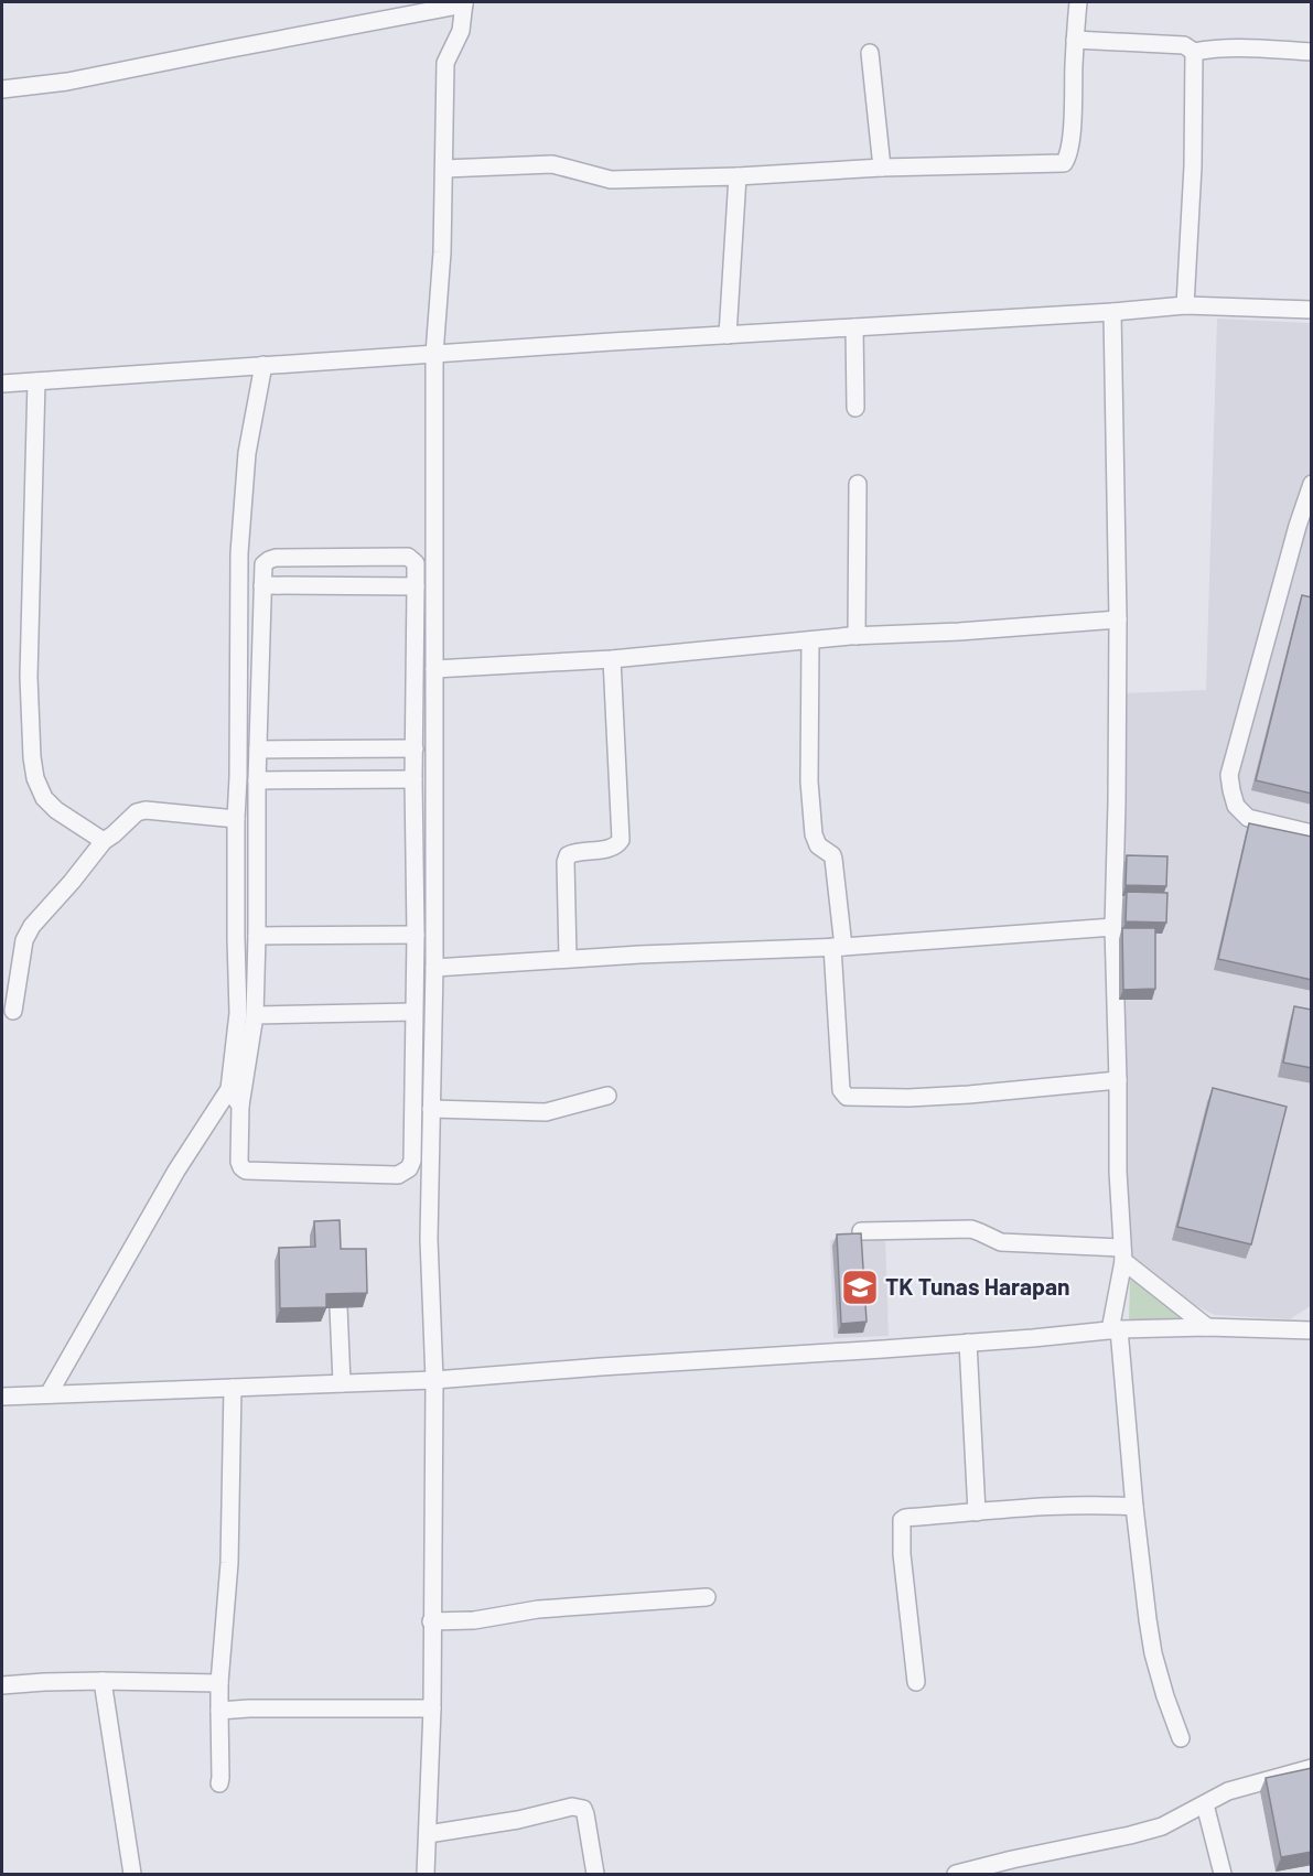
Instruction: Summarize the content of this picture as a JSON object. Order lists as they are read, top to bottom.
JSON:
{
  "places": {
    "school or university": ["TK Tunas Harapan"]
  }
}
